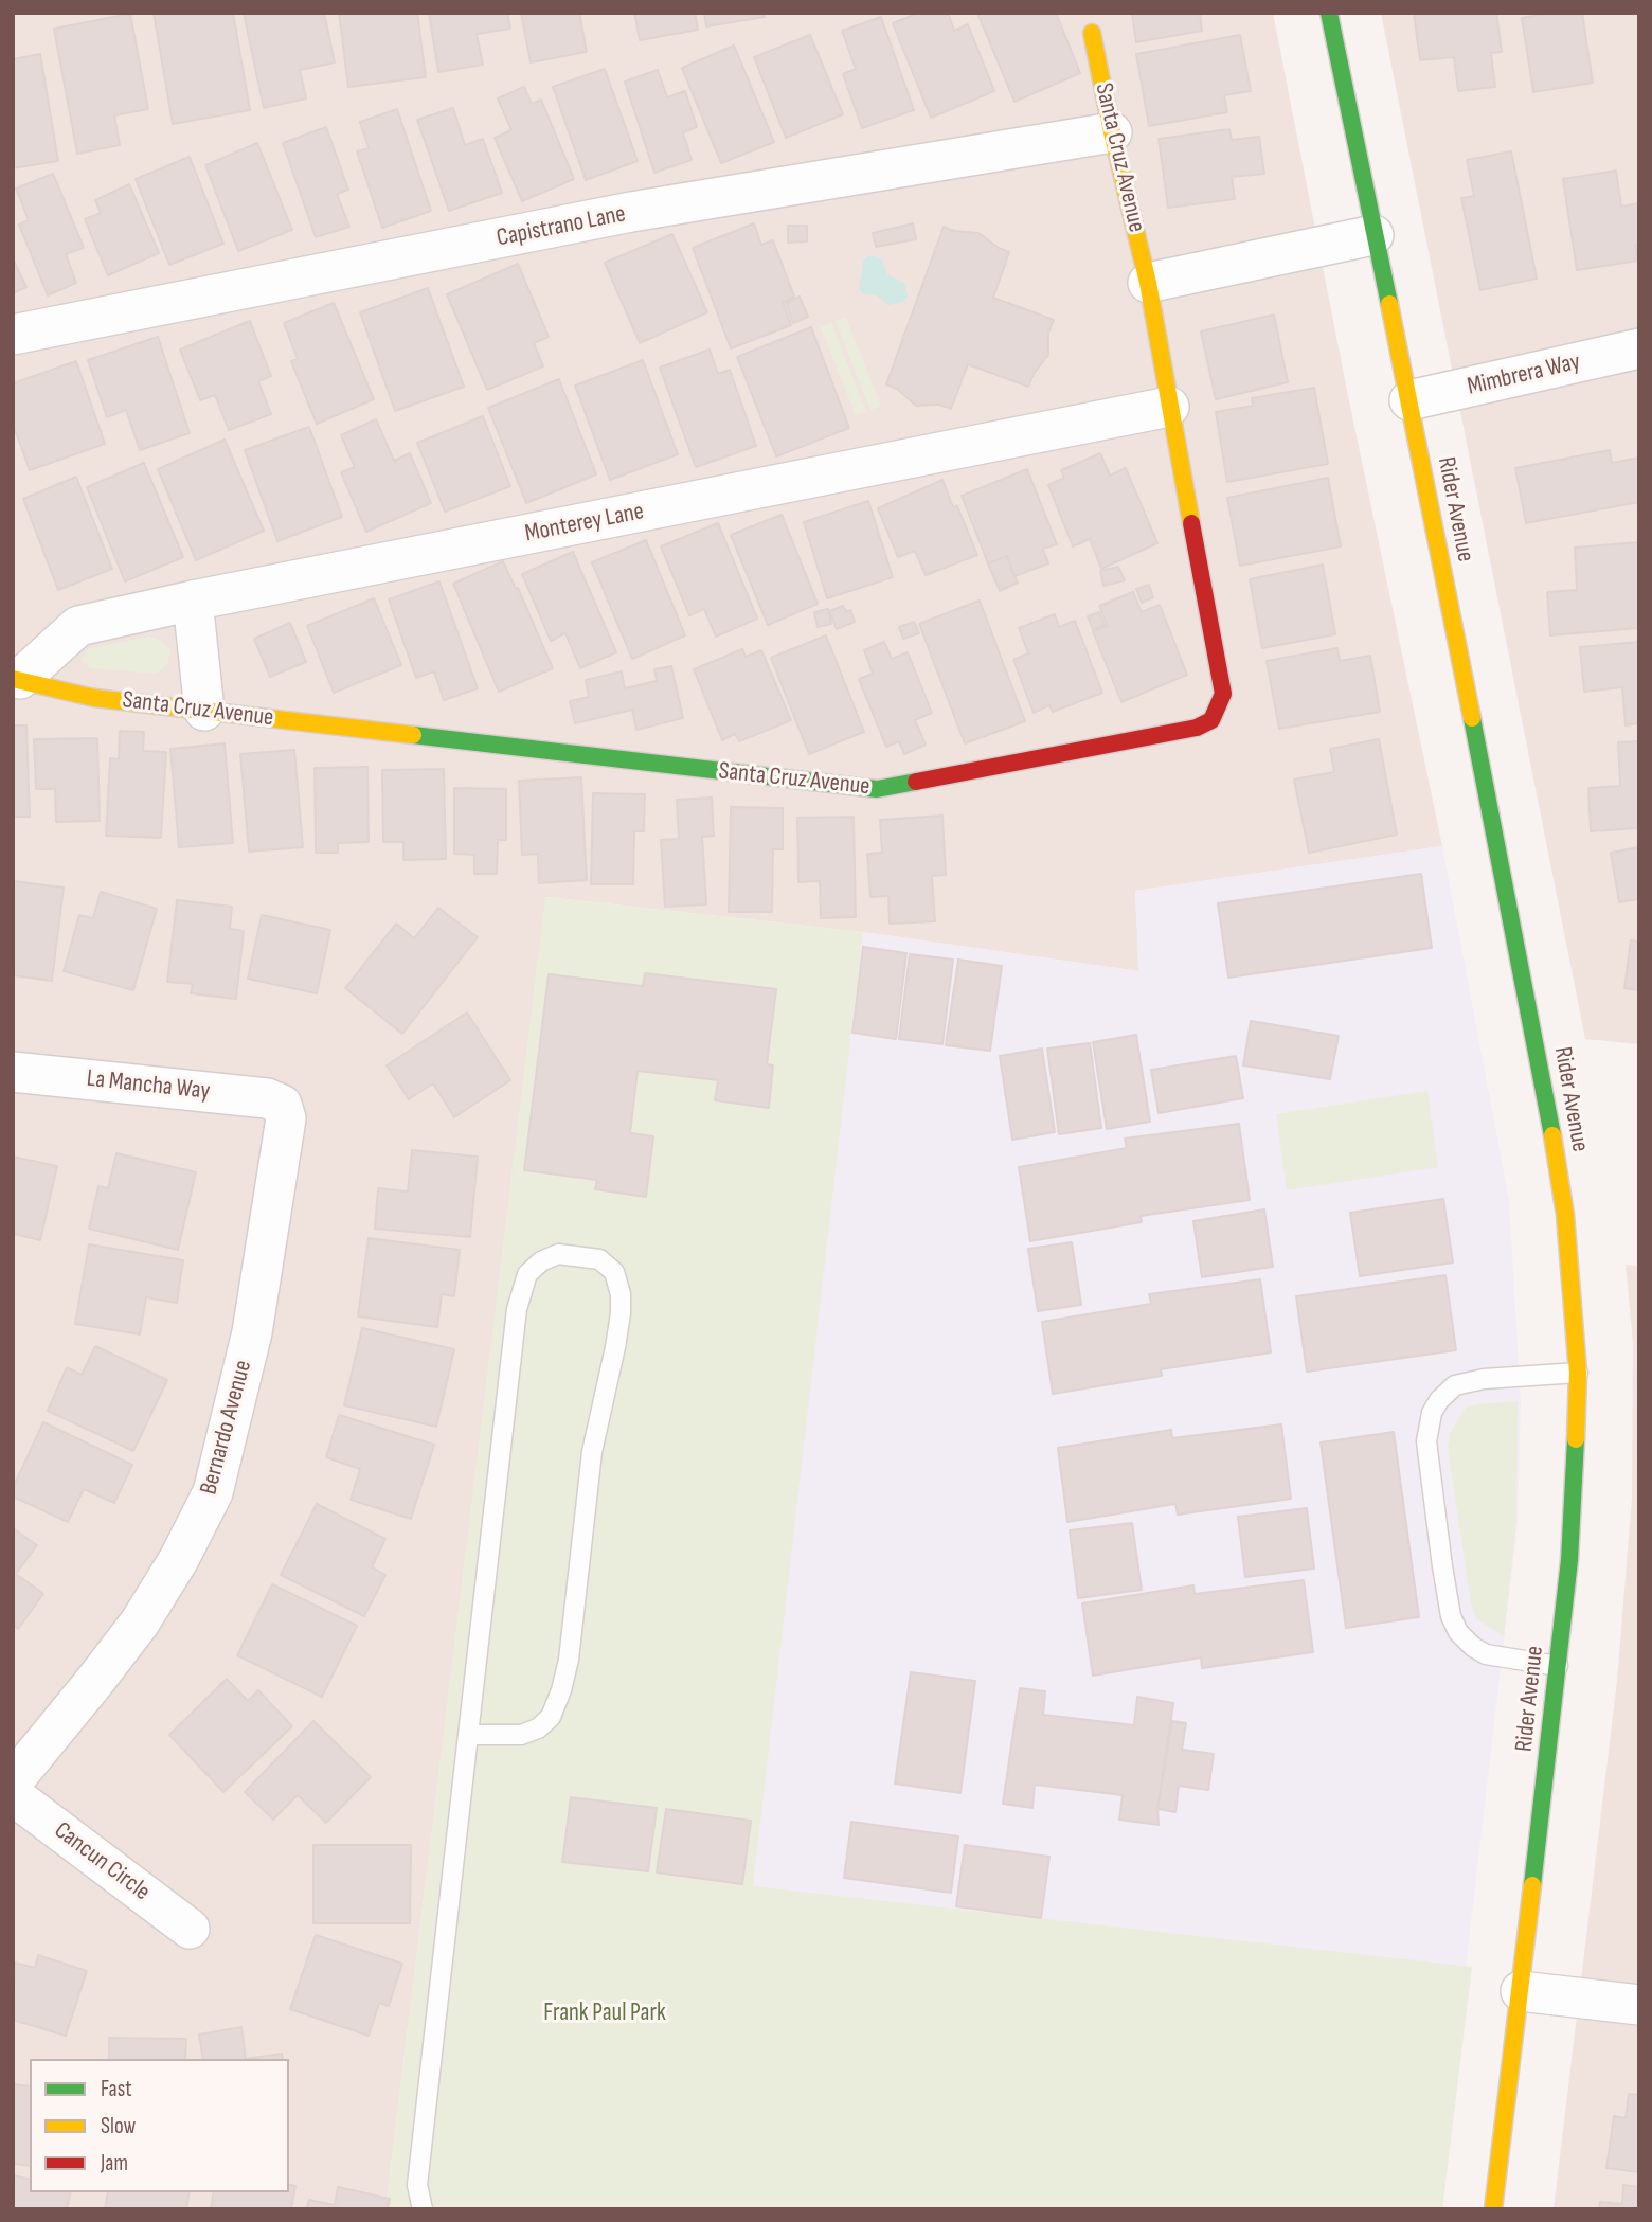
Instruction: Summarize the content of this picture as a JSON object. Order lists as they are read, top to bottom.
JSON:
{
  "streets": {
    "street": [
      "Santa Cruz Avenue",
      "Capistrano Lane",
      "Mimbrera Way",
      "Rider Avenue",
      "Monterey Lane",
      "La Mancha Way",
      "Bernardo Avenue",
      "Cancun Circle"
    ]
  },
  "crossings": [
    ["Santa Cruz Avenue", "Capistrano Lane"],
    ["Santa Cruz Avenue", "Monterey Lane"],
    ["Mimbrera Way", "Rider Avenue"],
    ["La Mancha Way", "Bernardo Avenue"]
  ],
  "parks": ["Frank Paul Park"],
  "legend": ["Fast", "Slow", "Jam"]
}
